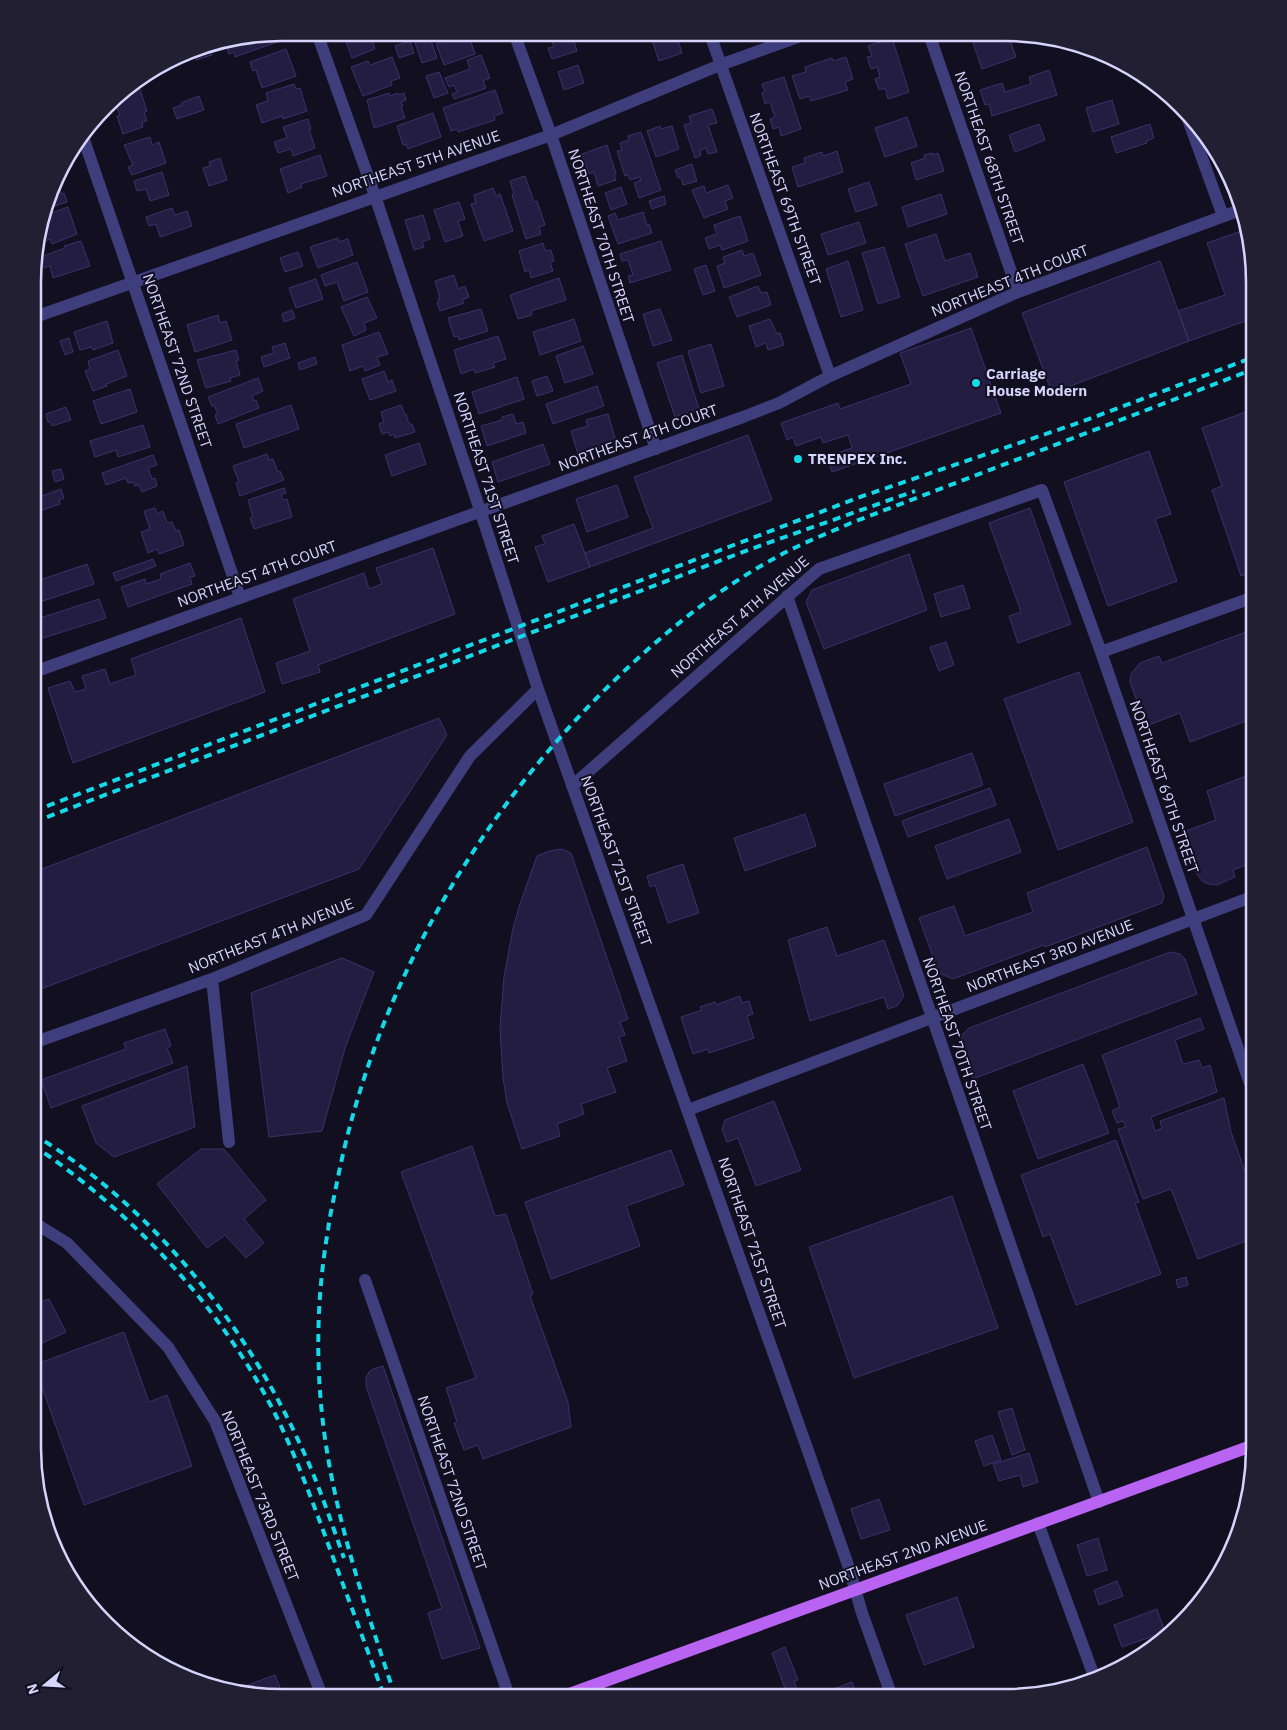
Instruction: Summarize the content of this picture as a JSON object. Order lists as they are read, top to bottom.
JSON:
{
  "streets": {
    "main road": ["NORTHEAST 2ND AVENUE"],
    "street": [
      "NORTHEAST 68TH STREET",
      "NORTHEAST 5TH AVENUE",
      "NORTHEAST 69TH STREET",
      "NORTHEAST 70TH STREET",
      "NORTHEAST 4TH COURT",
      "NORTHEAST 72ND STREET",
      "NORTHEAST 71ST STREET",
      "NORTHEAST 4TH AVENUE",
      "NORTHEAST 3RD AVENUE",
      "NORTHEAST 73RD STREET"
    ]
  },
  "crossings": [
    ["NORTHEAST 68TH STREET", "NORTHEAST 4TH COURT"],
    ["NORTHEAST 5TH AVENUE", "NORTHEAST 69TH STREET"],
    ["NORTHEAST 5TH AVENUE", "NORTHEAST 70TH STREET"],
    ["NORTHEAST 5TH AVENUE", "NORTHEAST 72ND STREET"],
    ["NORTHEAST 5TH AVENUE", "NORTHEAST 71ST STREET"],
    ["NORTHEAST 69TH STREET", "NORTHEAST 4TH COURT"],
    ["NORTHEAST 69TH STREET", "NORTHEAST 4TH AVENUE"],
    ["NORTHEAST 69TH STREET", "NORTHEAST 3RD AVENUE"],
    ["NORTHEAST 70TH STREET", "NORTHEAST 4TH COURT"],
    ["NORTHEAST 70TH STREET", "NORTHEAST 4TH AVENUE"],
    ["NORTHEAST 70TH STREET", "NORTHEAST 3RD AVENUE"],
    ["NORTHEAST 70TH STREET", "NORTHEAST 2ND AVENUE"],
    ["NORTHEAST 4TH COURT", "NORTHEAST 72ND STREET"],
    ["NORTHEAST 4TH COURT", "NORTHEAST 71ST STREET"],
    ["NORTHEAST 71ST STREET", "NORTHEAST 4TH AVENUE"],
    ["NORTHEAST 71ST STREET", "NORTHEAST 3RD AVENUE"],
    ["NORTHEAST 71ST STREET", "NORTHEAST 2ND AVENUE"]
  ],
  "places": ["Carriage House Modern", "TRENPEX Inc."],
  "north": "left"
}
